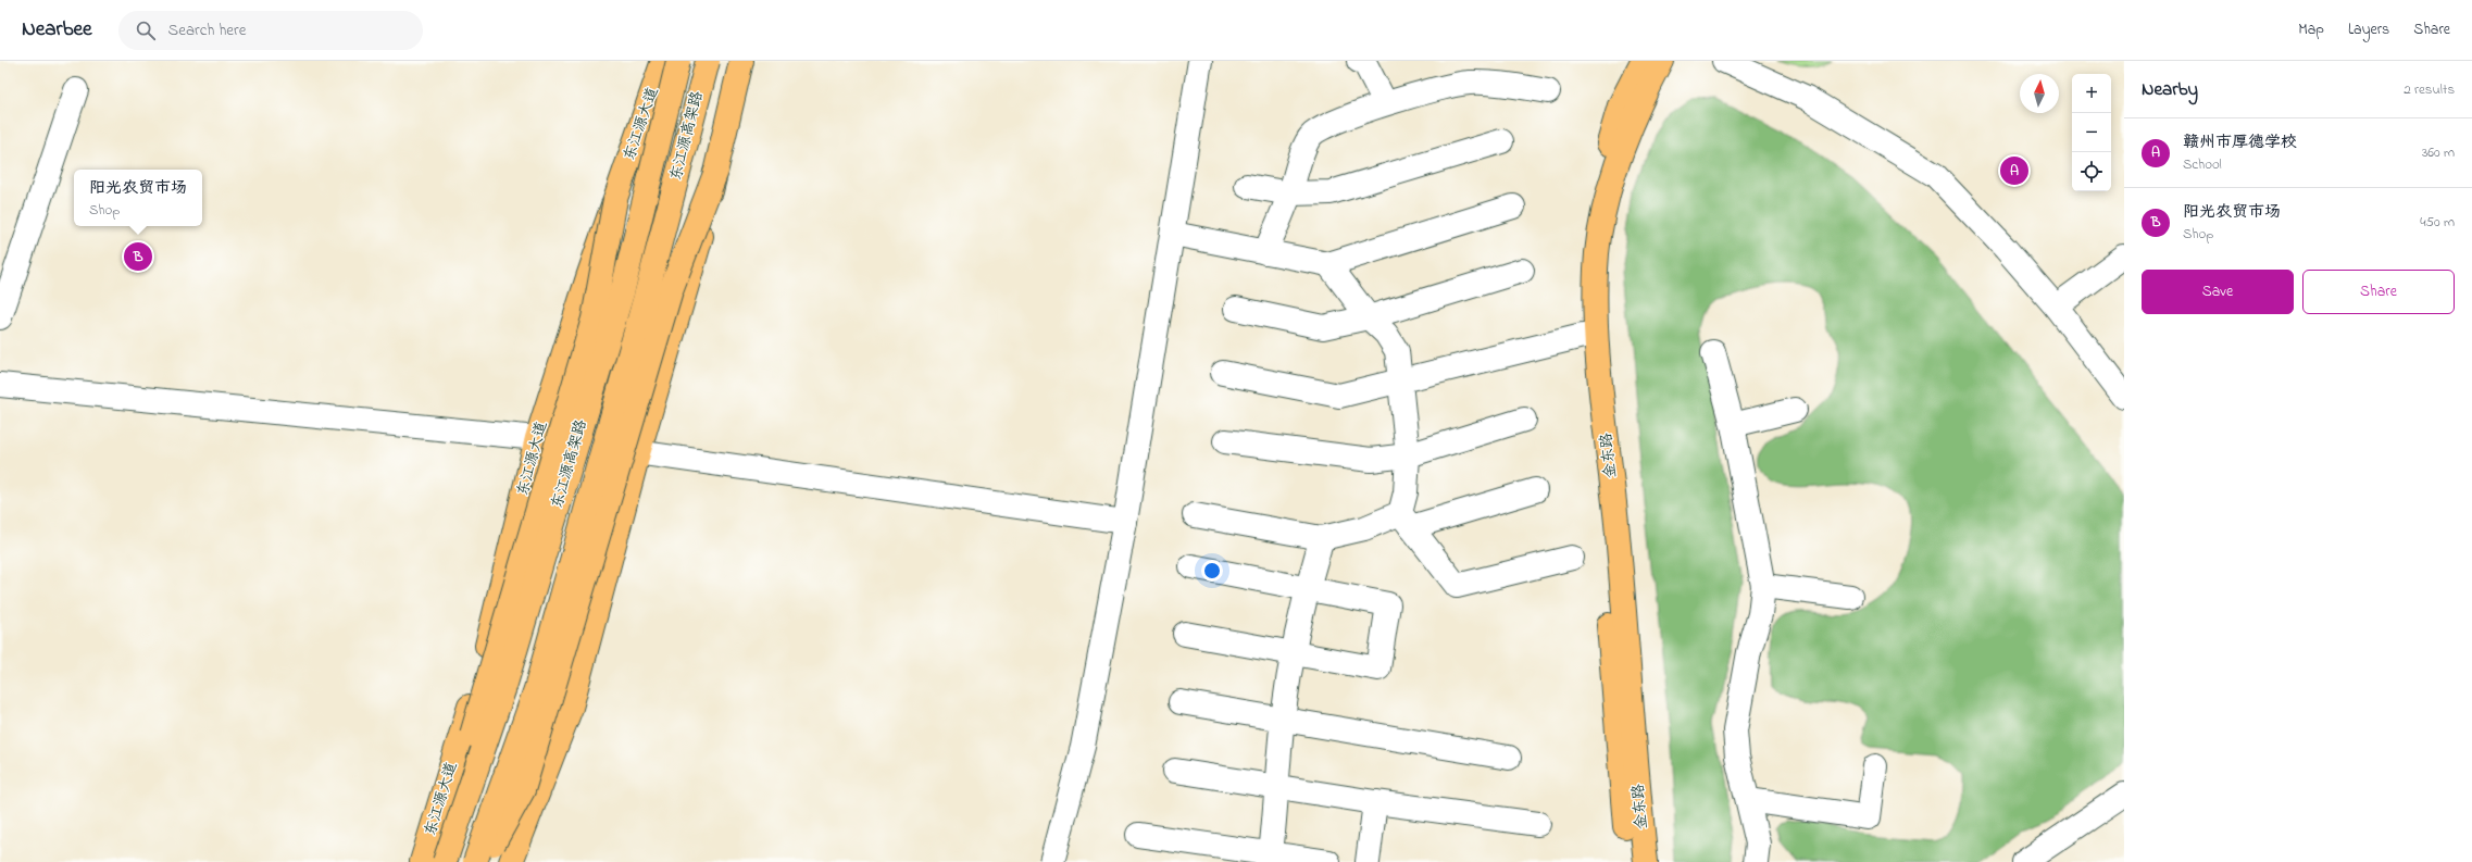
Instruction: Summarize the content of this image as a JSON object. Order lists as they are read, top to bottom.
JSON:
{
  "streets": {
    "main road": ["东江源大道", "东江源高架路", "金东路"]
  },
  "north": "top",
  "page": {
    "header": "Nearbee",
    "search": "Search here",
    "nav": ["Map", "Layers", "Share"],
    "heading": ["Nearby", "2 results"],
    "map_buttons": ["+", "−"],
    "list": [
      {
        "mark": "A",
        "name": "赣州市厚德学校",
        "note": "School",
        "value": "360 m"
      },
      {
        "mark": "B",
        "name": "阳光农贸市场",
        "note": "Shop",
        "value": "450 m"
      }
    ],
    "pins": ["A", "B"],
    "popup": ["阳光农贸市场", "Shop"],
    "buttons": ["Save", "Share"]
  }
}
